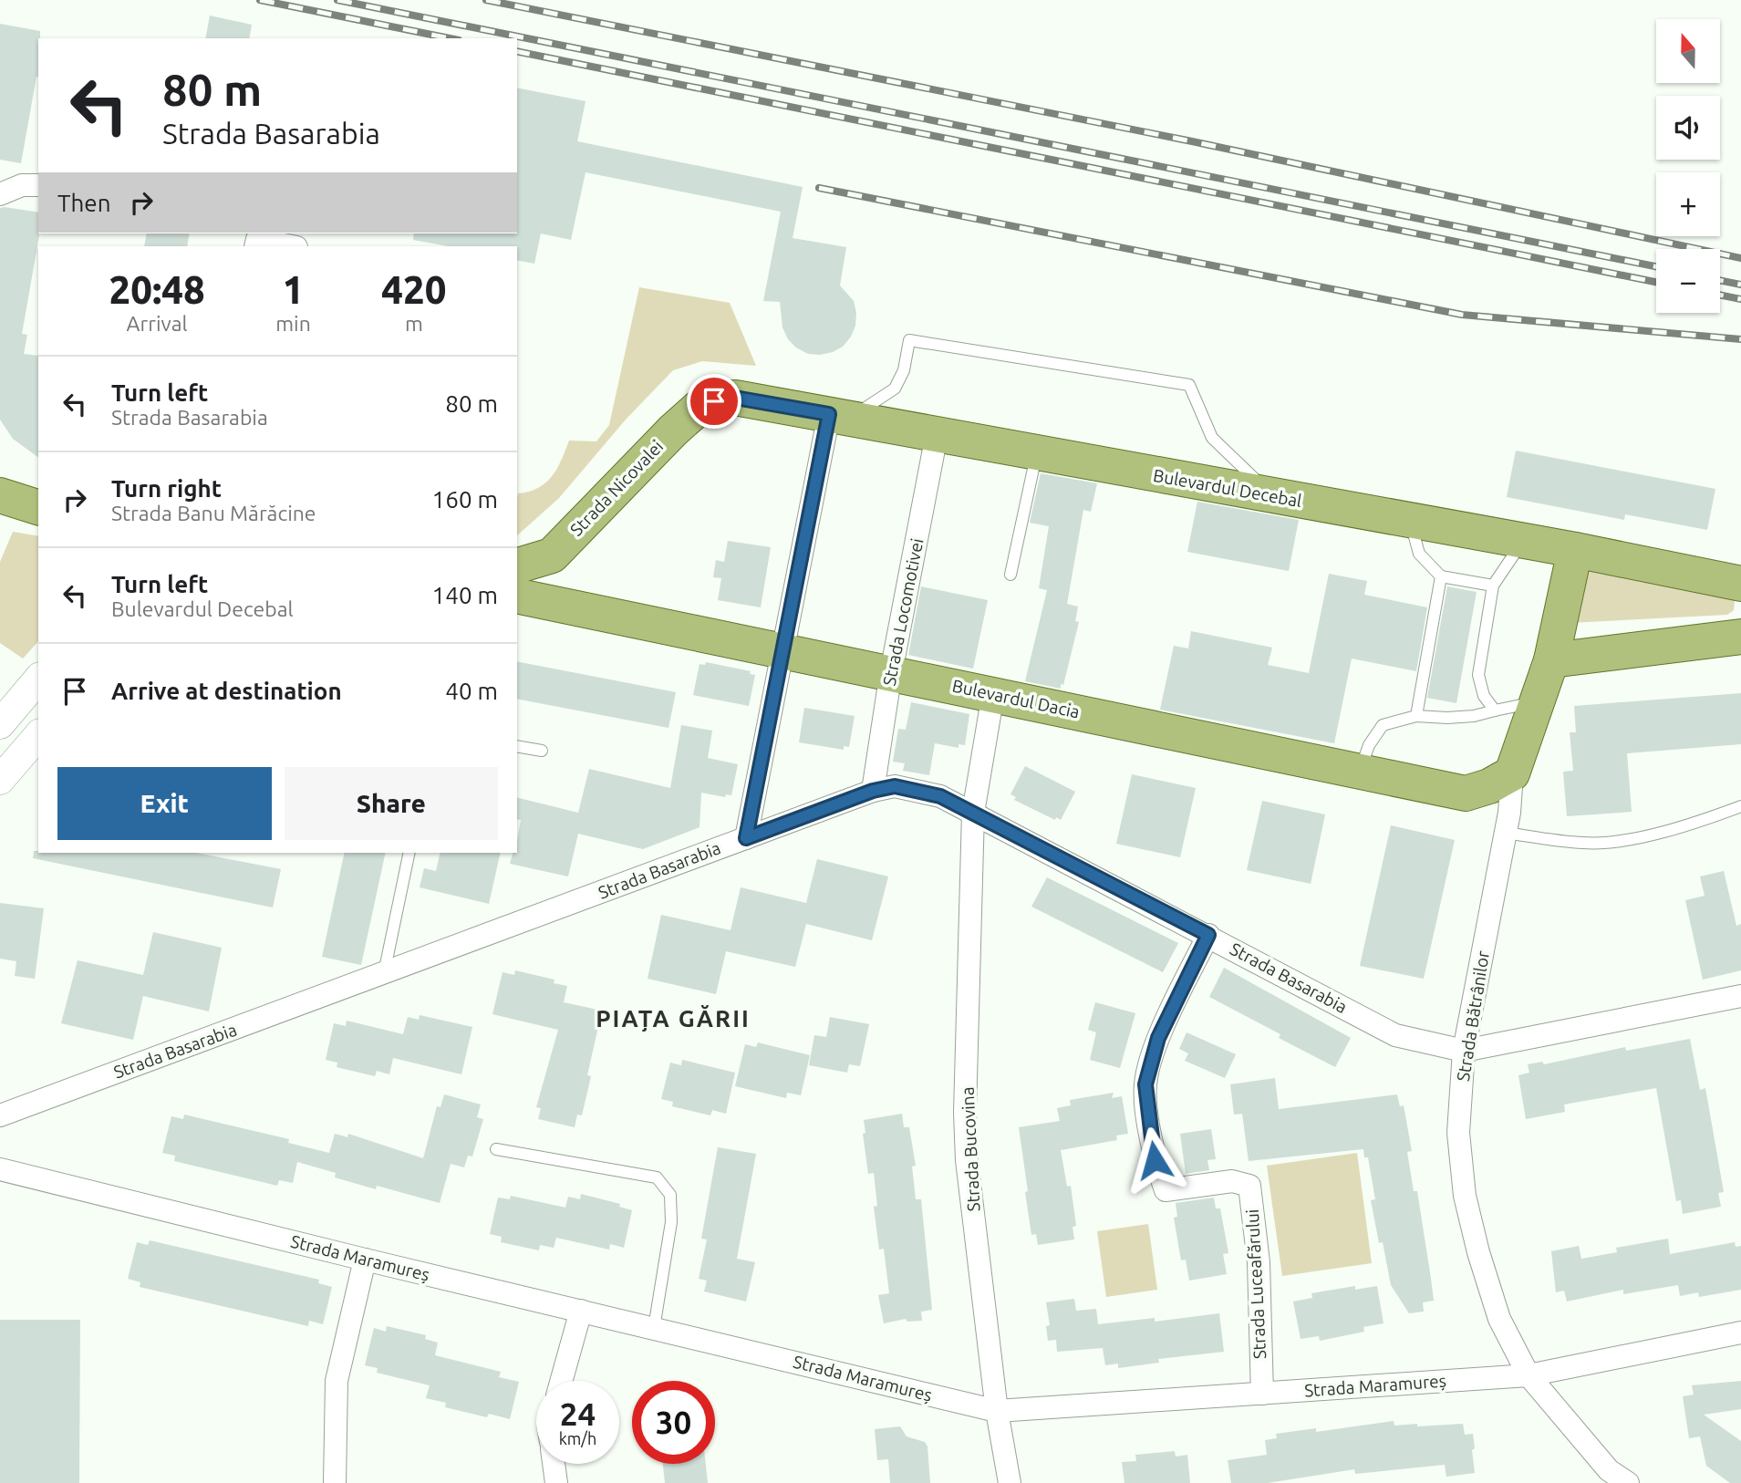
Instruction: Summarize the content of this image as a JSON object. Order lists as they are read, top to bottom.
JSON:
{
  "streets": {
    "main road": [
      "Strada Nicovalei",
      "Bulevardul Decebal",
      "Bulevardul Dacia",
      "Strada Bătrânilor"
    ],
    "street": [
      "Strada Locomotivei",
      "Strada Basarabia",
      "Strada Bucovina",
      "Strada Maramureș",
      "Strada Luceafărului"
    ]
  },
  "crossings": [
    ["Strada Nicovalei", "Bulevardul Decebal"],
    ["Bulevardul Decebal", "Strada Locomotivei"],
    ["Bulevardul Decebal", "Strada Bătrânilor"],
    ["Strada Locomotivei", "Bulevardul Dacia"],
    ["Strada Locomotivei", "Strada Basarabia"],
    ["Bulevardul Dacia", "Strada Bătrânilor"],
    ["Bulevardul Dacia", "Strada Bucovina"],
    ["Strada Basarabia", "Strada Bătrânilor"],
    ["Strada Basarabia", "Strada Bucovina"],
    ["Strada Basarabia", "Strada Luceafărului"],
    ["Strada Bătrânilor", "Strada Maramureș"],
    ["Strada Bucovina", "Strada Maramureș"],
    ["Strada Maramureș", "Strada Luceafărului"]
  ],
  "districts": ["PIAȚA GĂRII"],
  "north": "top",
  "page": {
    "map_buttons": ["+", "−"],
    "turn": ["80 m", "Strada Basarabia"],
    "then": "Then",
    "eta": [
      "20:48",
      "Arrival",
      "1",
      "min",
      "420",
      "m"
    ],
    "list": [
      {
        "name": "Turn left",
        "note": "Strada Basarabia",
        "value": "80 m"
      },
      {
        "name": "Turn right",
        "note": "Strada Banu Mărăcine",
        "value": "160 m"
      },
      {
        "name": "Turn left",
        "note": "Bulevardul Decebal",
        "value": "140 m"
      },
      {
        "name": "Arrive at destination",
        "value": "40 m"
      }
    ],
    "buttons": ["Exit", "Share"],
    "speed": "24 km/h",
    "limit": "30"
  }
}
